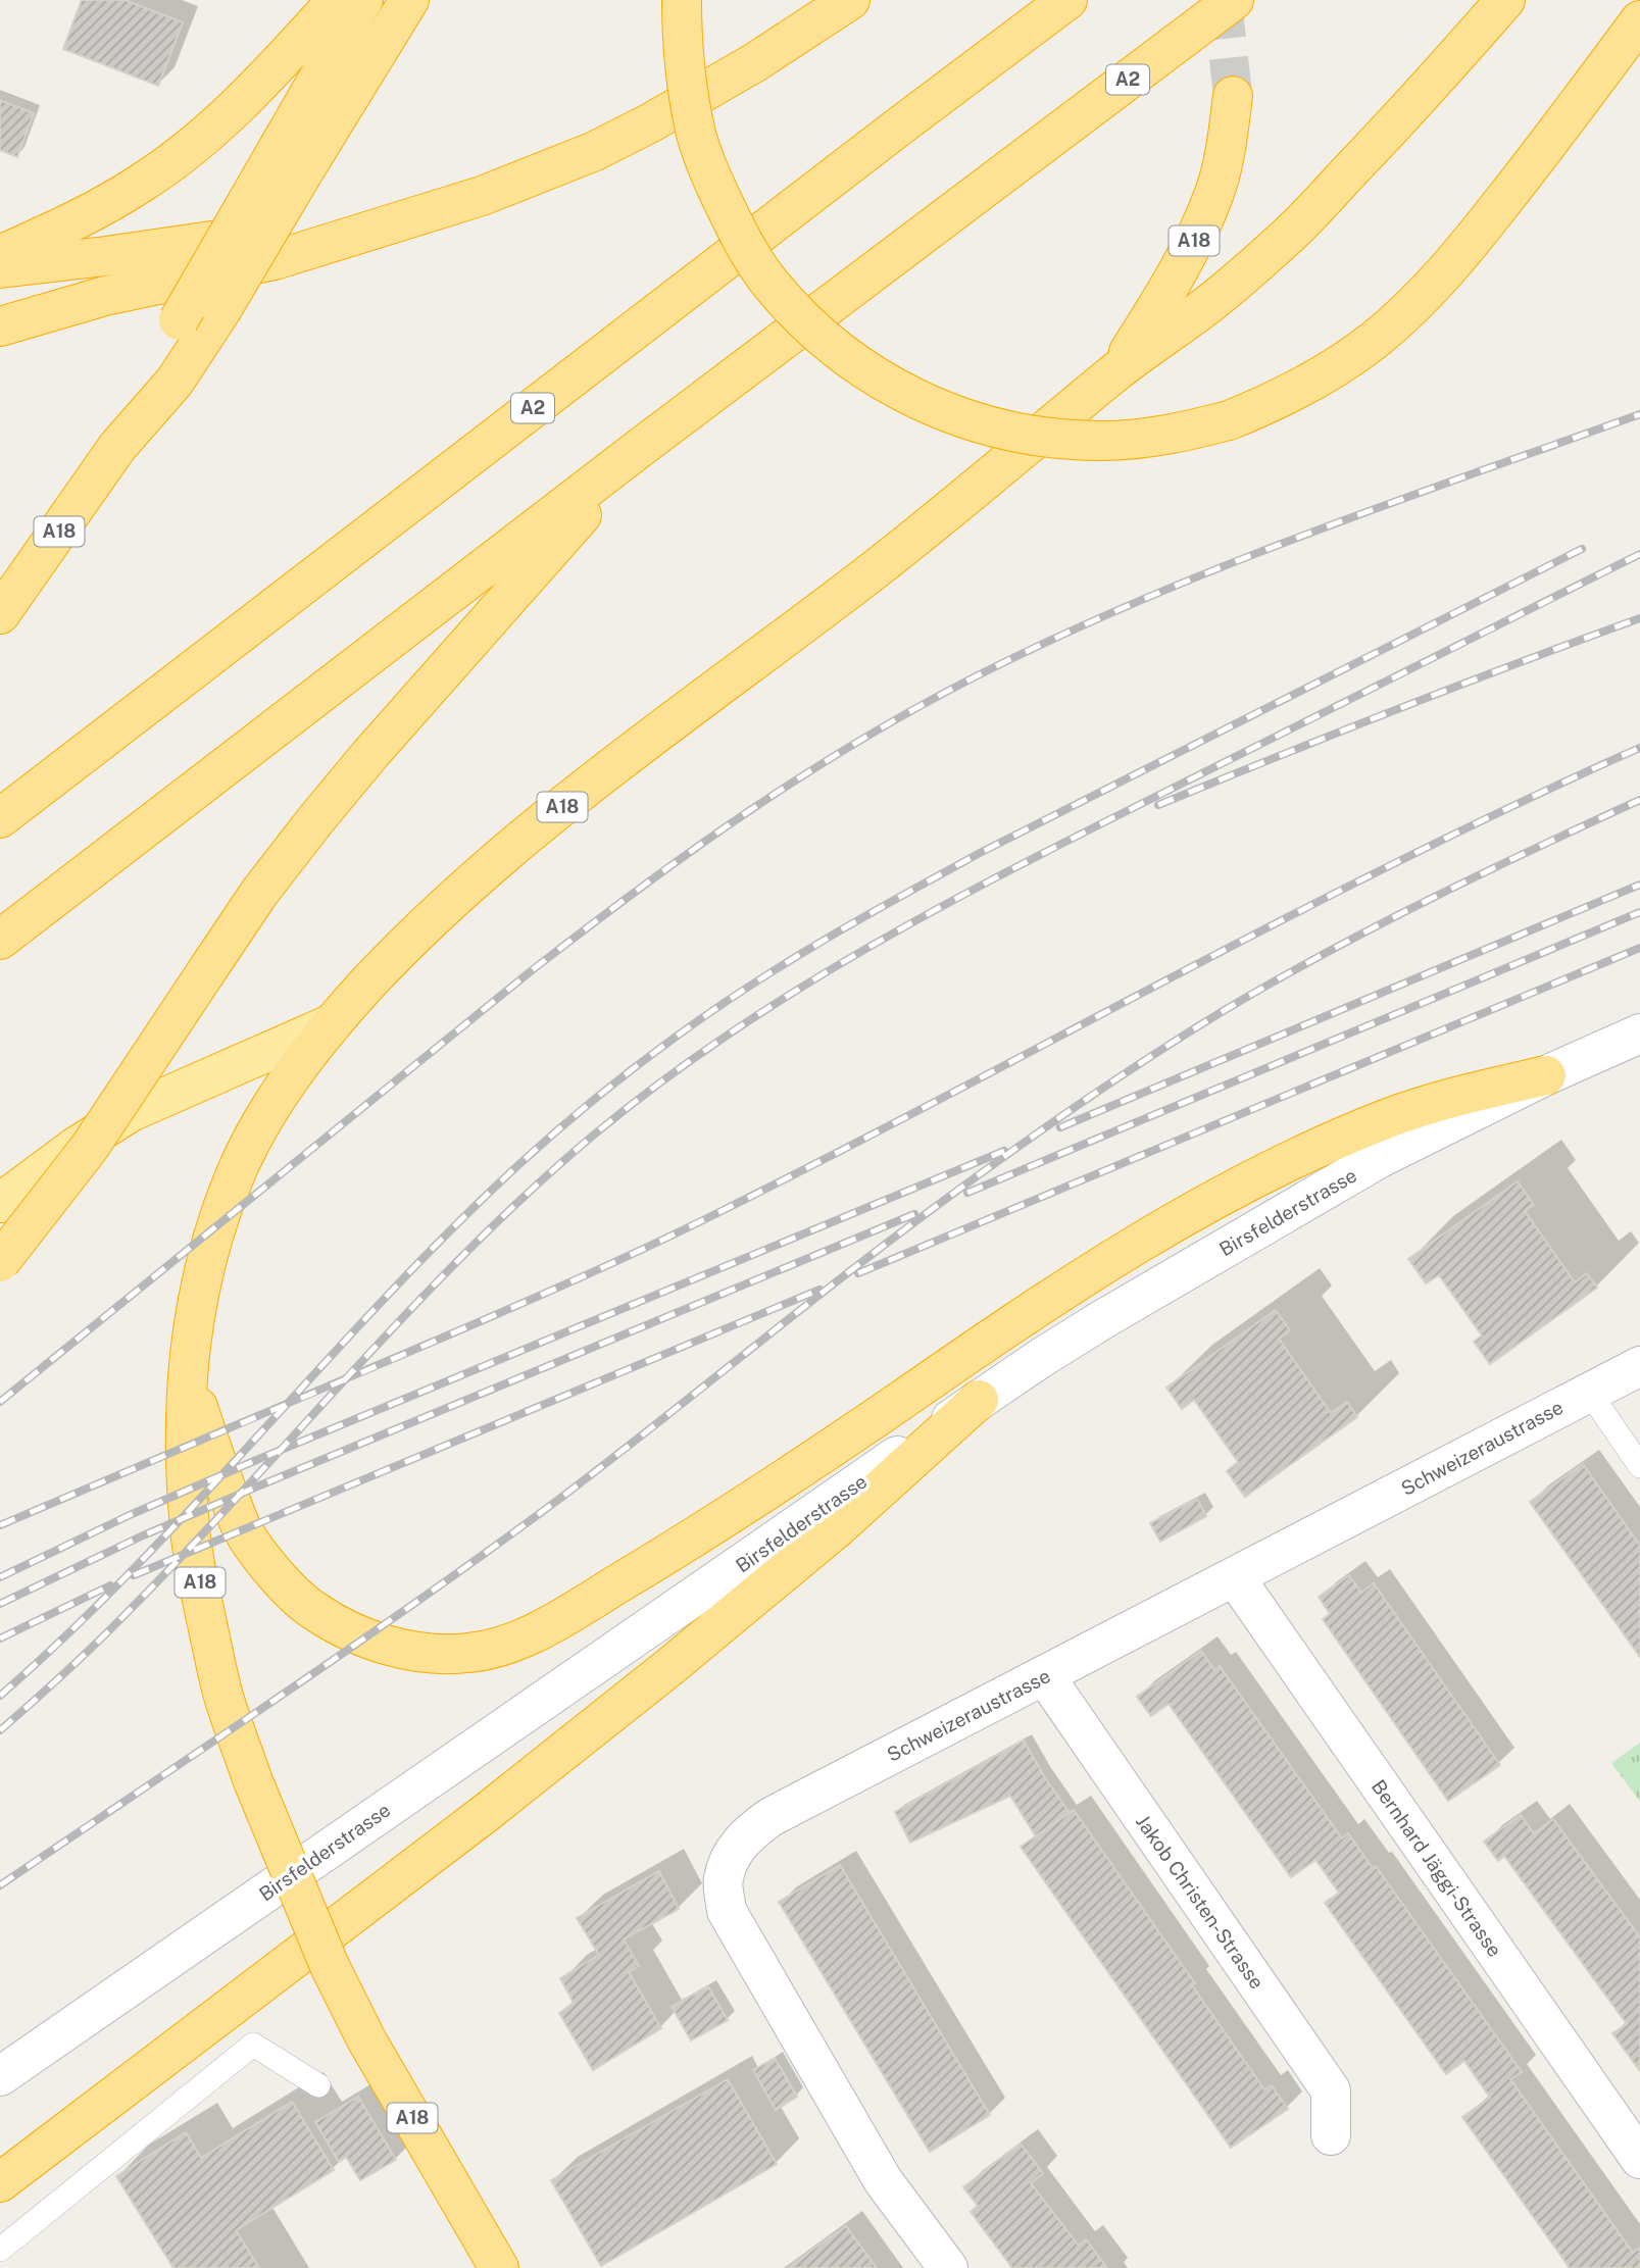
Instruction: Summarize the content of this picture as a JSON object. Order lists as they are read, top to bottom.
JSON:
{
  "streets": {
    "highway": ["A2", "A18"],
    "street": [
      "Birsfelderstrasse",
      "Schweizeraustrasse",
      "Bernhard Jäggi-Strasse",
      "Jakob Christen-Strasse"
    ]
  },
  "crossings": [
    ["Schweizeraustrasse", "Bernhard Jäggi-Strasse"],
    ["Schweizeraustrasse", "Jakob Christen-Strasse"]
  ]
}
